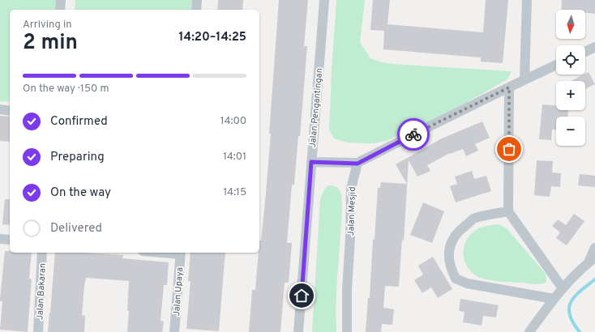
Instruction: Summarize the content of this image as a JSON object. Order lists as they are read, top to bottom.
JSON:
{
  "streets": {
    "street": [
      "Jalan Pengantingan",
      "Jalan Mesjid",
      "Jalan Bakaran",
      "Jalan Upaya"
    ]
  },
  "north": "bottom",
  "page": {
    "map_buttons": ["+", "−"],
    "heading": ["2 min", "Arriving in", "14:20–14:25"],
    "bar": "On the way · 150 m",
    "list": [
      ["Confirmed", "14:00"],
      ["Preparing", "14:01"],
      ["On the way", "14:15"],
      "Delivered"
    ]
  }
}
